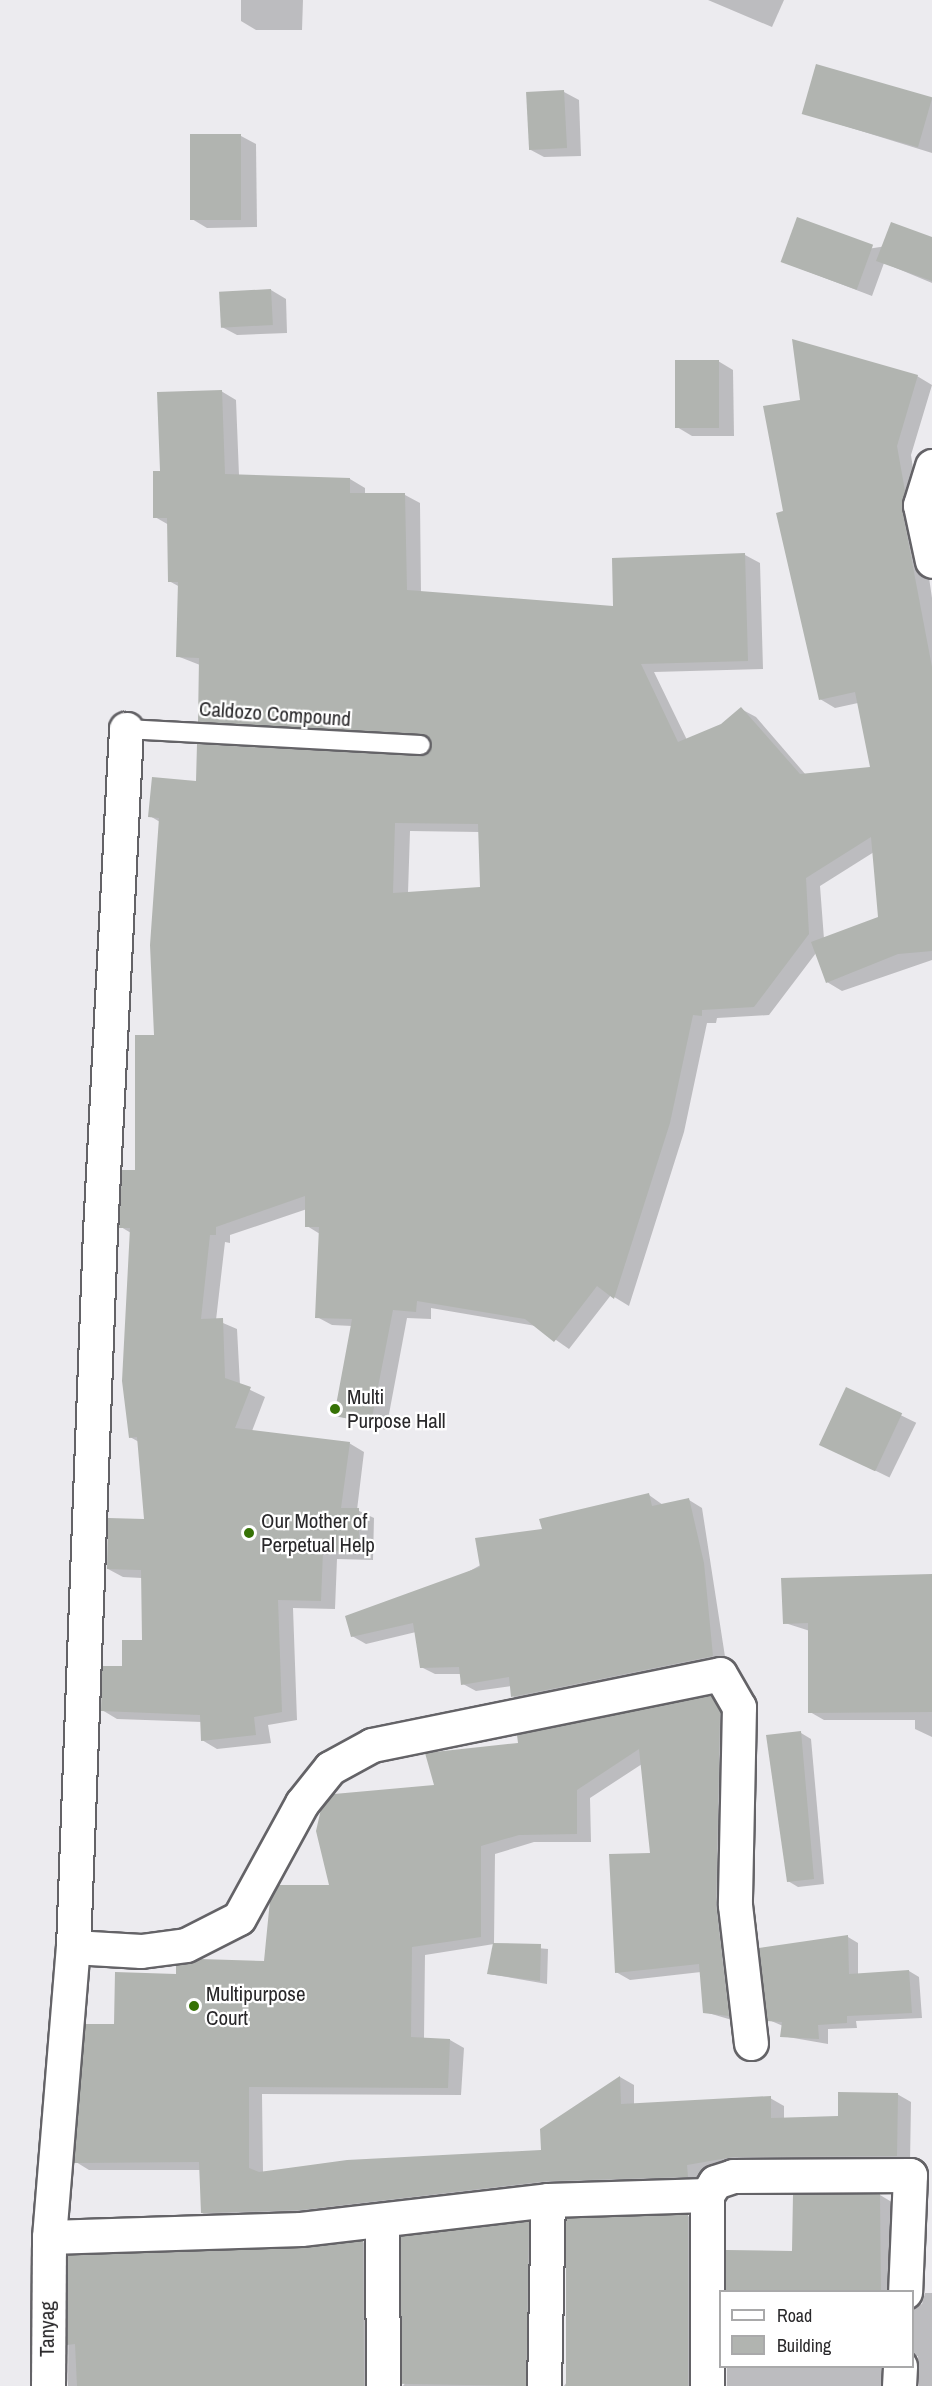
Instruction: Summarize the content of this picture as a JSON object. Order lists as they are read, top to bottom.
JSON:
{
  "streets": {
    "street": ["Tanyag"],
    "lane": ["Caldozo Compound"]
  },
  "crossings": [
    ["Caldozo Compound", "Tanyag"]
  ],
  "places": ["Multi Purpose Hall", "Our Mother of Perpetual Help", "Multipurpose Court"],
  "legend": ["Road", "Building"]
}
